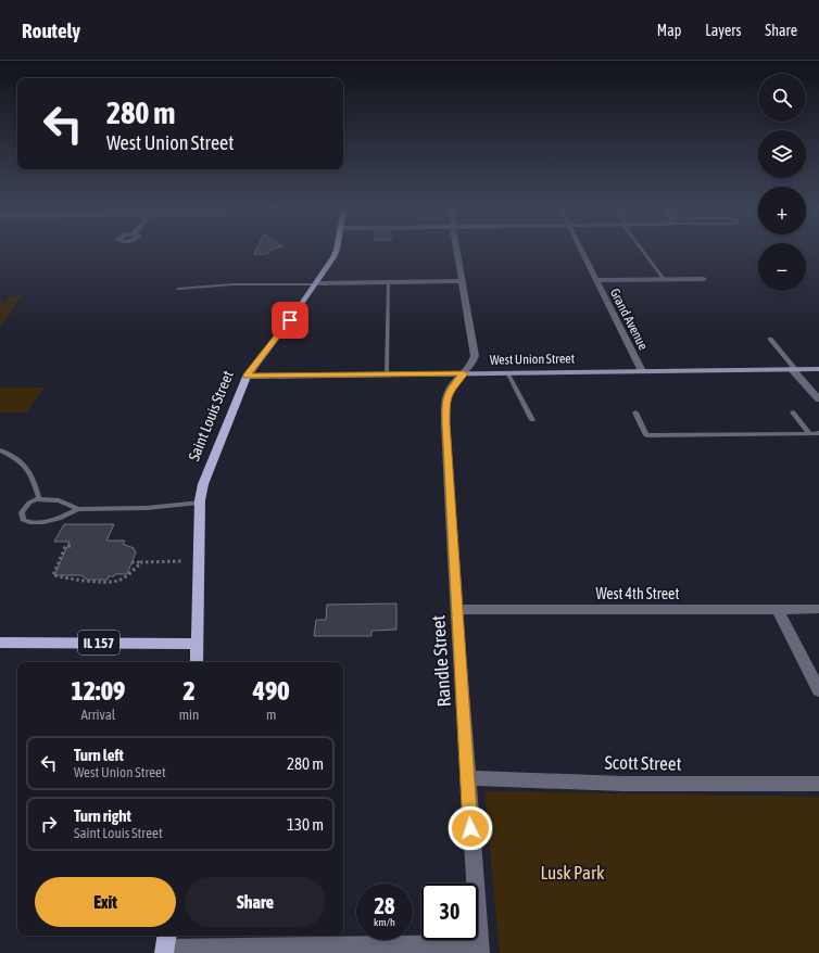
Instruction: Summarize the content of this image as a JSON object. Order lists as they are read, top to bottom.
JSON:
{
  "streets": {
    "main road": ["Saint Louis Street", "IL 157"],
    "street": [
      "Grand Avenue",
      "West Union Street",
      "West 4th Street",
      "Randle Street",
      "Scott Street"
    ]
  },
  "crossings": [
    ["Grand Avenue", "West Union Street"],
    ["West Union Street", "Saint Louis Street"],
    ["West Union Street", "Randle Street"],
    ["Saint Louis Street", "IL 157"],
    ["West 4th Street", "Randle Street"],
    ["Randle Street", "Scott Street"]
  ],
  "parks": ["Lusk Park"],
  "page": {
    "header": "Routely",
    "nav": ["Map", "Layers", "Share"],
    "map_buttons": ["+", "−"],
    "turn": ["280 m", "West Union Street"],
    "eta": [
      "12:09",
      "Arrival",
      "2",
      "min",
      "490",
      "m"
    ],
    "list": [
      {
        "name": "Turn left",
        "note": "West Union Street",
        "value": "280 m"
      },
      {
        "name": "Turn right",
        "note": "Saint Louis Street",
        "value": "130 m"
      }
    ],
    "buttons": ["Exit", "Share"],
    "speed": "28 km/h",
    "limit": "30"
  }
}
